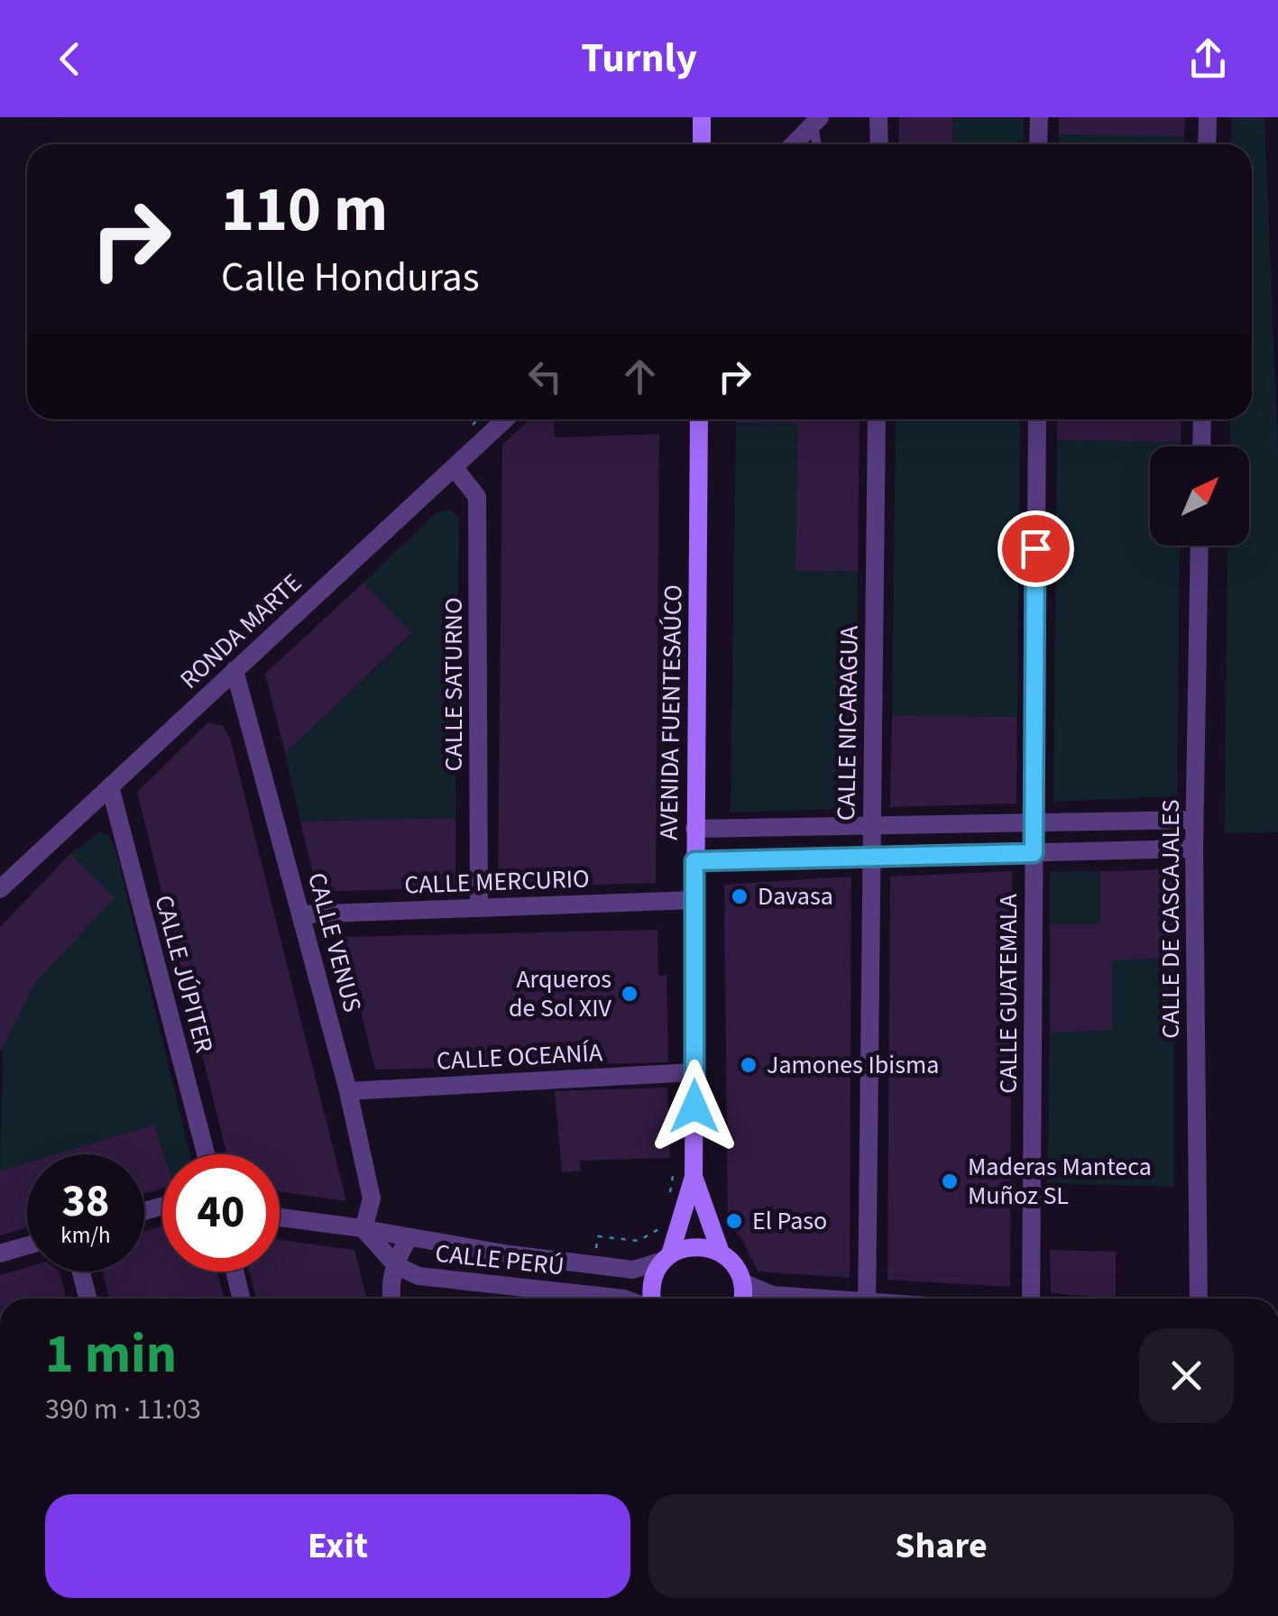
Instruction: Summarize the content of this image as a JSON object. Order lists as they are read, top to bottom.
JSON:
{
  "streets": {
    "street": [
      "RONDA MARTE",
      "CALLE SATURNO",
      "AVENIDA FUENTESAÚCO",
      "CALLE NICARAGUA",
      "CALLE MERCURIO",
      "CALLE DE CASCAJALES",
      "CALLE VENUS",
      "CALLE JÚPITER",
      "CALLE GUATEMALA",
      "CALLE OCEANÍA",
      "CALLE PERÚ"
    ]
  },
  "crossings": [
    ["RONDA MARTE", "CALLE SATURNO"],
    ["RONDA MARTE", "CALLE VENUS"],
    ["RONDA MARTE", "CALLE JÚPITER"],
    ["CALLE SATURNO", "CALLE MERCURIO"],
    ["AVENIDA FUENTESAÚCO", "CALLE MERCURIO"],
    ["AVENIDA FUENTESAÚCO", "CALLE OCEANÍA"],
    ["AVENIDA FUENTESAÚCO", "CALLE PERÚ"],
    ["CALLE MERCURIO", "CALLE VENUS"],
    ["CALLE VENUS", "CALLE OCEANÍA"],
    ["CALLE VENUS", "CALLE PERÚ"]
  ],
  "places": [
    "Davasa",
    "Arqueros de Sol XIV",
    "Jamones Ibisma",
    "Maderas Manteca Muñoz SL",
    "El Paso"
  ],
  "north": "top right",
  "page": {
    "header": "Turnly",
    "turn": ["110 m", "Calle Honduras"],
    "speed": "38 km/h",
    "limit": "40",
    "heading": ["1 min", "390 m · 11:03"],
    "buttons": ["Exit", "Share"]
  }
}
